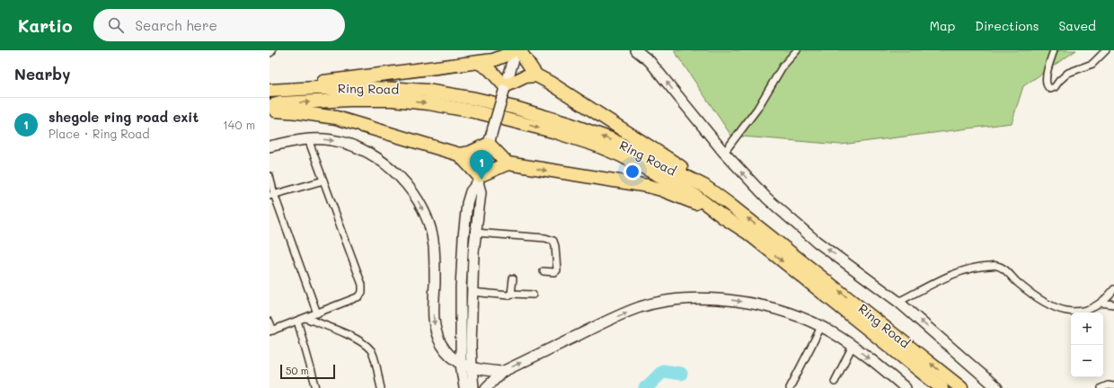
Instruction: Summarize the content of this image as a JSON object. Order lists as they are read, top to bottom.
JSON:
{
  "streets": {
    "highway": ["Ring Road"]
  },
  "scale_bar": "50 m",
  "page": {
    "header": "Kartio",
    "search": "Search here",
    "nav": ["Map", "Directions", "Saved"],
    "heading": "Nearby",
    "list": [
      {
        "mark": "1",
        "name": "shegole ring road exit",
        "note": "Place · Ring Road",
        "value": "140 m"
      }
    ],
    "pins": "1",
    "map_buttons": ["+", "−"],
    "scale": "50 m"
  }
}
